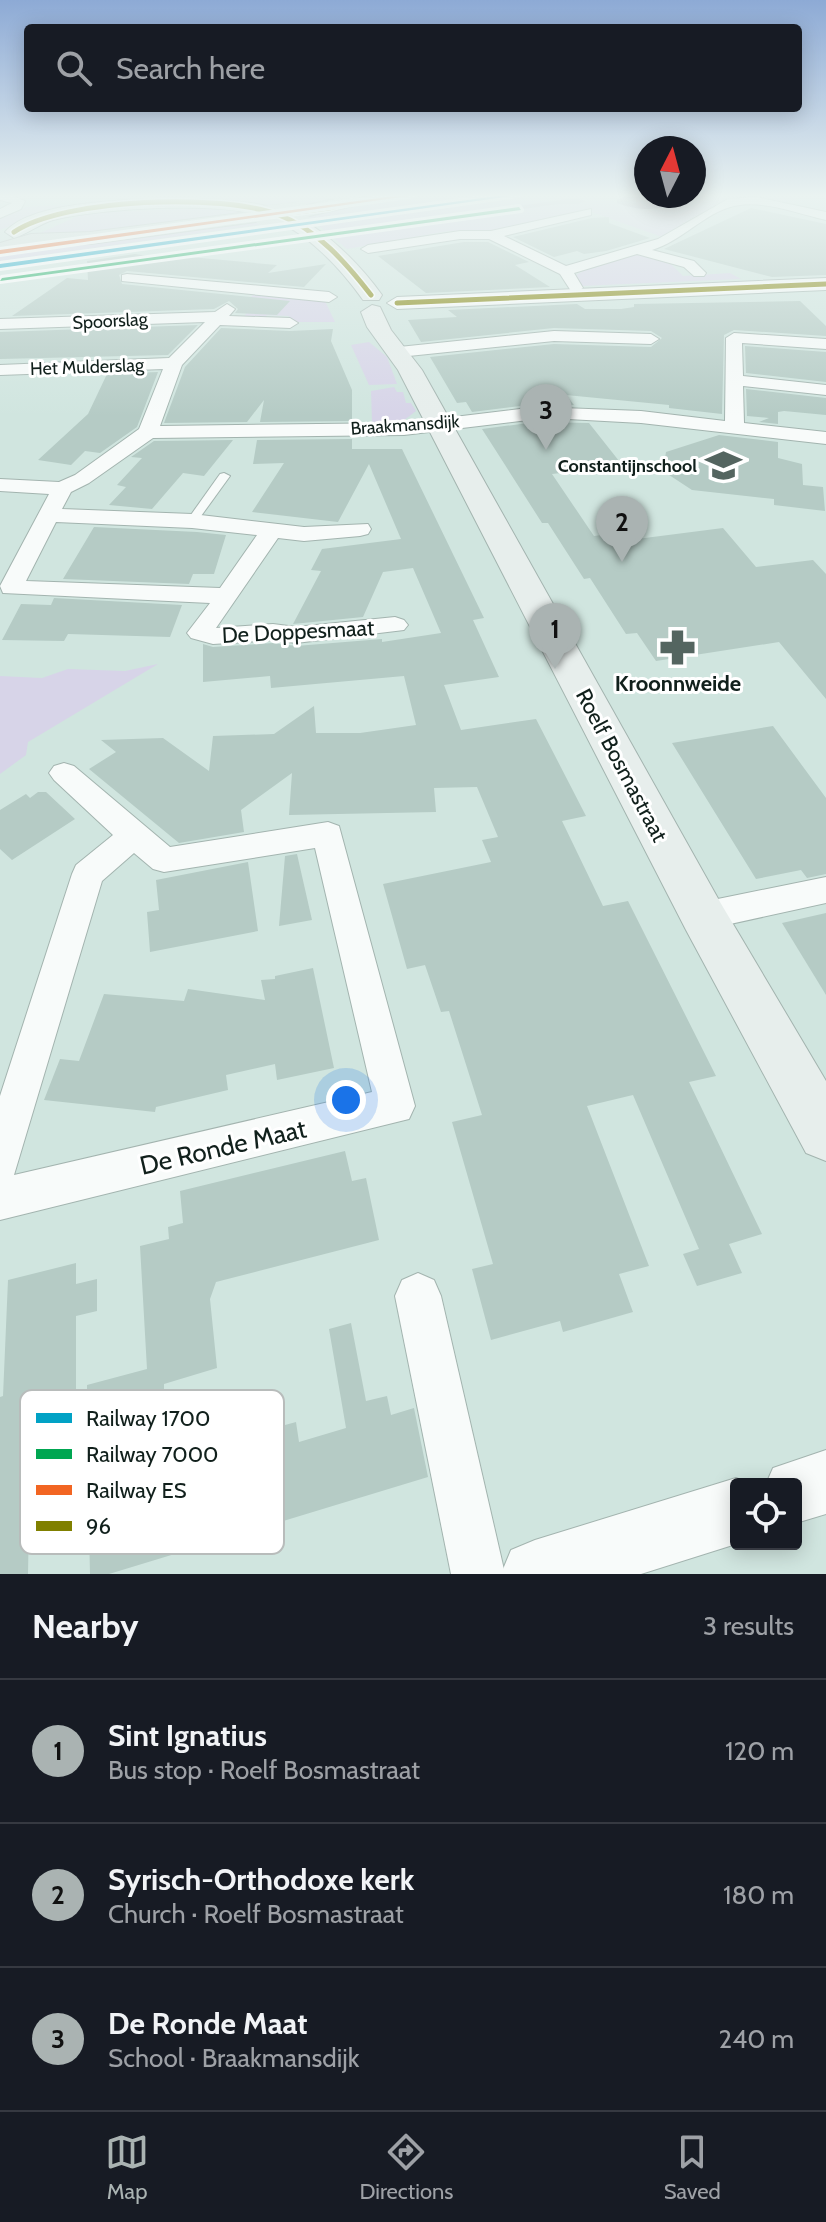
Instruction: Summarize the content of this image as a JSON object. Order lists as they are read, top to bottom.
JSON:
{
  "streets": {
    "main road": ["Roelf Bosmastraat"],
    "street": [
      "Spoorslag",
      "Het Mulderslag",
      "Braakmansdijk",
      "De Doppesmaat",
      "De Ronde Maat"
    ]
  },
  "crossings": [
    ["Spoorslag", "Het Mulderslag"],
    ["Spoorslag", "Roelf Bosmastraat"],
    ["Het Mulderslag", "Braakmansdijk"],
    ["Braakmansdijk", "Roelf Bosmastraat"]
  ],
  "places": {
    "school or university": ["Constantijnschool"],
    "pharmacy": ["Kroonnweide"]
  },
  "lines": ["rail line 7000", "transit line 96"],
  "legend": [
    "Railway 1700",
    "Railway 7000",
    "Railway ES",
    "96"
  ],
  "north": "top",
  "page": {
    "search": "Search here",
    "pins": ["3", "2", "1"],
    "heading": ["Nearby", "3 results"],
    "list": [
      {
        "mark": "1",
        "name": "Sint Ignatius",
        "note": "Bus stop · Roelf Bosmastraat",
        "value": "120 m"
      },
      {
        "mark": "2",
        "name": "Syrisch-Orthodoxe kerk",
        "note": "Church · Roelf Bosmastraat",
        "value": "180 m"
      },
      {
        "mark": "3",
        "name": "De Ronde Maat",
        "note": "School · Braakmansdijk",
        "value": "240 m"
      }
    ],
    "nav": ["Map", "Directions", "Saved"]
  }
}
